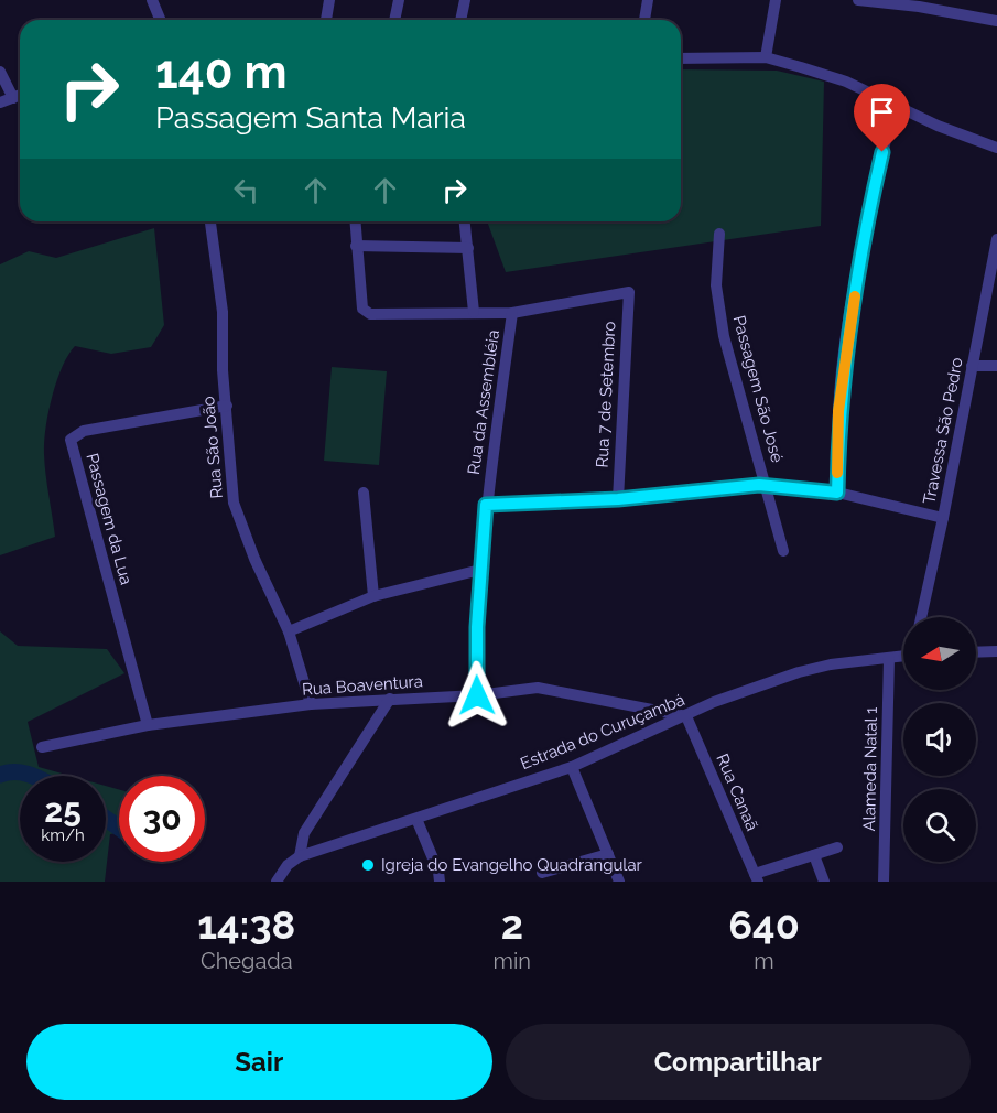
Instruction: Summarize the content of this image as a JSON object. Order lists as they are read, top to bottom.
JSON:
{
  "streets": {
    "street": [
      "Passagem São José",
      "Rua 7 de Setembro",
      "Rua da Assembléia",
      "Travessa São Pedro",
      "Rua São João",
      "Passagem da Lua",
      "Rua Boaventura",
      "Estrada do Curuçambá",
      "Alameda Natal 1",
      "Rua Canaã"
    ]
  },
  "crossings": [
    ["Rua 7 de Setembro", "Rua da Assembléia"],
    ["Rua da Assembléia", "Rua Boaventura"],
    ["Rua São João", "Passagem da Lua"],
    ["Rua São João", "Rua Boaventura"],
    ["Passagem da Lua", "Rua Boaventura"],
    ["Rua Boaventura", "Estrada do Curuçambá"],
    ["Rua Boaventura", "Rua Canaã"],
    ["Estrada do Curuçambá", "Alameda Natal 1"],
    ["Estrada do Curuçambá", "Rua Canaã"]
  ],
  "places": ["Igreja do Evangelho Quadrangular"],
  "north": "left",
  "page": {
    "turn": ["140 m", "Passagem Santa Maria"],
    "speed": "25 km/h",
    "limit": "30",
    "eta": [
      "14:38",
      "Chegada",
      "2",
      "min",
      "640",
      "m"
    ],
    "buttons": ["Sair", "Compartilhar"]
  }
}
